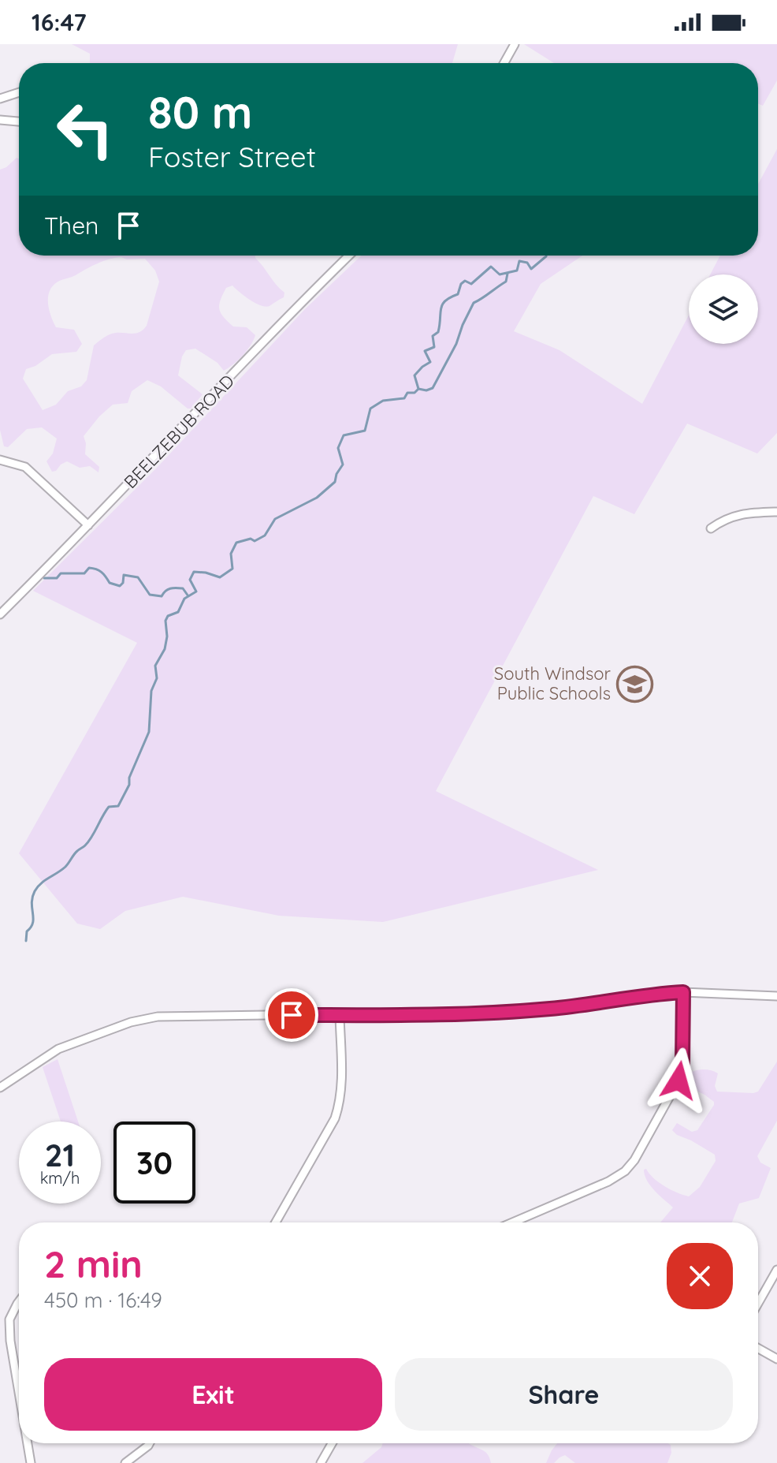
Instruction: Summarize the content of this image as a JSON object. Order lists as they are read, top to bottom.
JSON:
{
  "streets": {
    "street": ["BEELZEBUB ROAD"]
  },
  "places": {
    "school or university": ["South Windsor Public Schools"]
  },
  "page": {
    "status": "16:47",
    "turn": ["80 m", "Foster Street"],
    "then": "Then",
    "speed": "21 km/h",
    "limit": "30",
    "heading": ["2 min", "450 m · 16:49"],
    "buttons": ["Exit", "Share"]
  }
}
